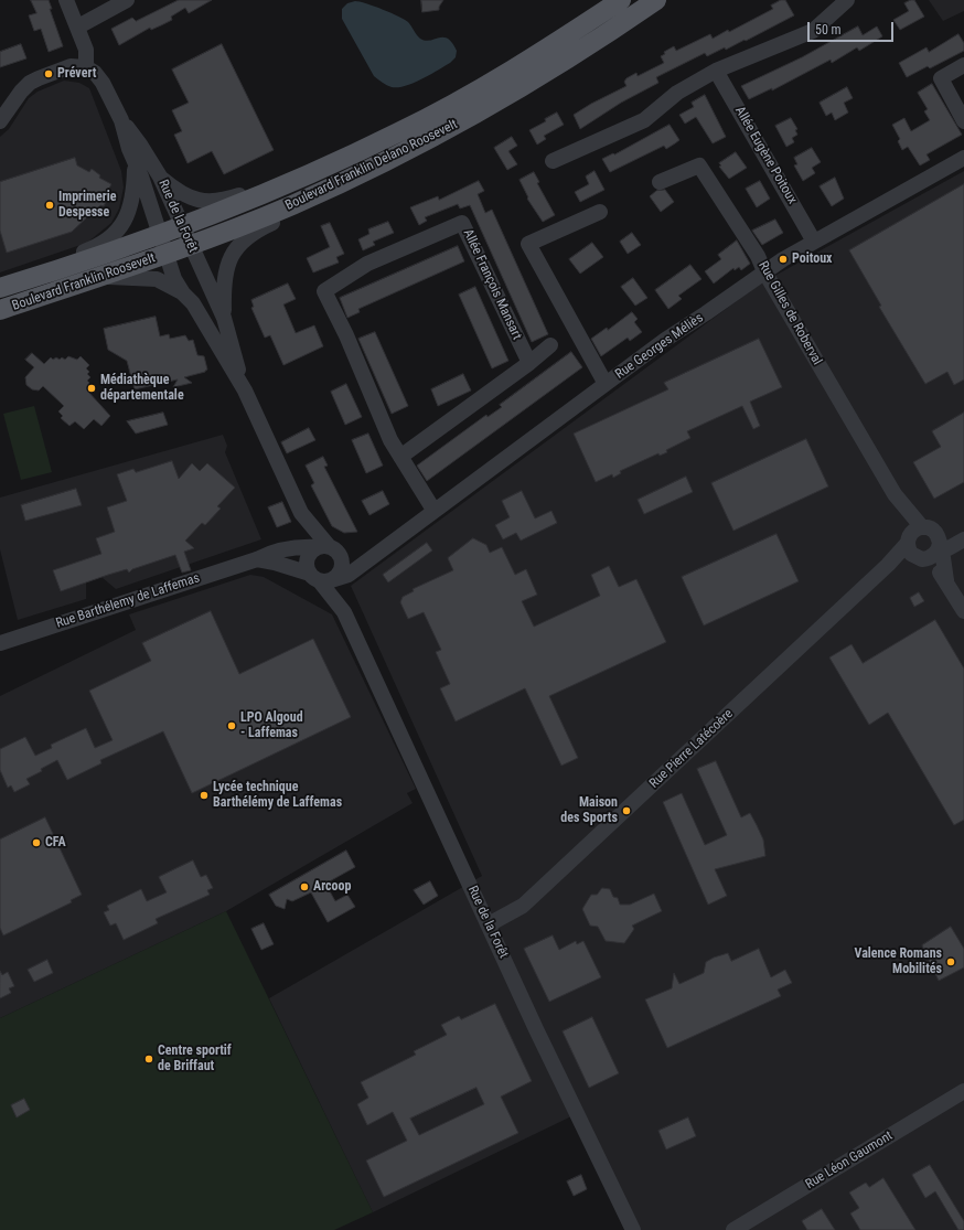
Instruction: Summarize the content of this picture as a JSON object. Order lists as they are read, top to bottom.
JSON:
{
  "streets": {
    "main road": ["Boulevard Franklin Delano Roosevelt", "Boulevard Franklin Roosevelt"],
    "street": [
      "Allée Eugène Poitoux",
      "Rue de la Forêt",
      "Allée François Mansart",
      "Rue Gilles de Roberval",
      "Rue Georges Méliès",
      "Rue Barthélemy de Laffemas",
      "Rue Pierre Latécoère",
      "Rue Léon Gaumont"
    ]
  },
  "crossings": [
    ["Allée Eugène Poitoux", "Rue Georges Méliès"],
    ["Boulevard Franklin Delano Roosevelt", "Rue de la Forêt"],
    ["Boulevard Franklin Delano Roosevelt", "Boulevard Franklin Roosevelt"],
    ["Rue de la Forêt", "Boulevard Franklin Roosevelt"],
    ["Rue de la Forêt", "Rue Georges Méliès"],
    ["Rue de la Forêt", "Rue Pierre Latécoère"],
    ["Allée François Mansart", "Rue Georges Méliès"],
    ["Rue Gilles de Roberval", "Rue Georges Méliès"],
    ["Rue Gilles de Roberval", "Rue Pierre Latécoère"]
  ],
  "places": [
    "Prévert",
    "Imprimerie Despesse",
    "Poitoux",
    "Médiathèque départementale",
    "LPO Algoud - Laffemas",
    "Lycée technique Barthélémy de Laffemas",
    "Maison des Sports",
    "CFA",
    "Arcoop",
    "Valence Romans Mobilités",
    "Centre sportif de Briffaut"
  ],
  "scale_bar": "50 m"
}
